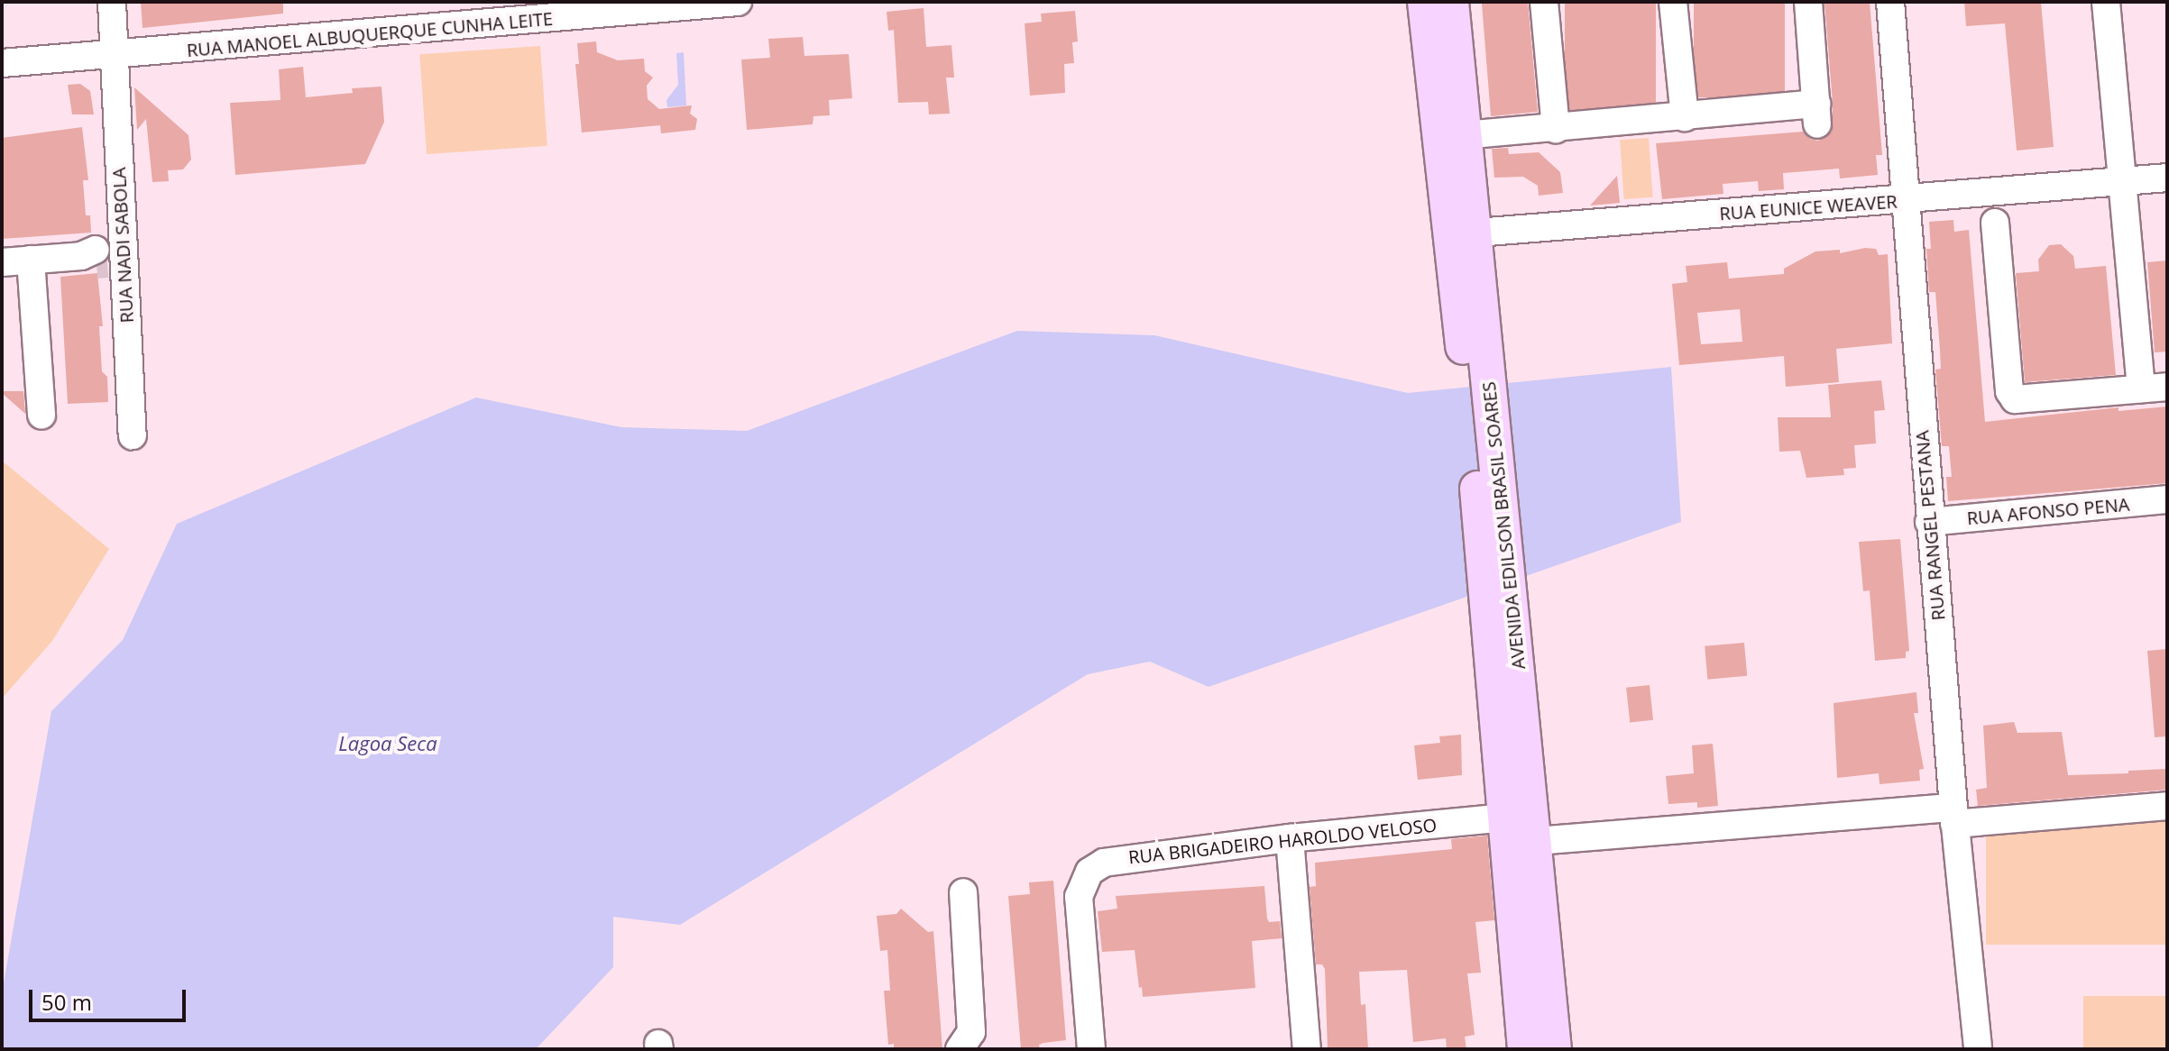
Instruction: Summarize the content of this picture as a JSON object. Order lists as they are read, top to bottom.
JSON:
{
  "streets": {
    "main road": ["AVENIDA EDILSON BRASIL SOARES"],
    "street": [
      "RUA MANOEL ALBUQUERQUE CUNHA LEITE",
      "RUA EUNICE WEAVER",
      "RUA NADI SABOLA",
      "RUA AFONSO PENA",
      "RUA RANGEL PESTANA",
      "RUA BRIGADEIRO HAROLDO VELOSO"
    ]
  },
  "crossings": [
    ["RUA MANOEL ALBUQUERQUE CUNHA LEITE", "RUA NADI SABOLA"],
    ["RUA EUNICE WEAVER", "AVENIDA EDILSON BRASIL SOARES"],
    ["RUA EUNICE WEAVER", "RUA RANGEL PESTANA"],
    ["RUA AFONSO PENA", "RUA RANGEL PESTANA"],
    ["AVENIDA EDILSON BRASIL SOARES", "RUA BRIGADEIRO HAROLDO VELOSO"]
  ],
  "water": ["Lagoa Seca"],
  "scale_bar": "50 m"
}
